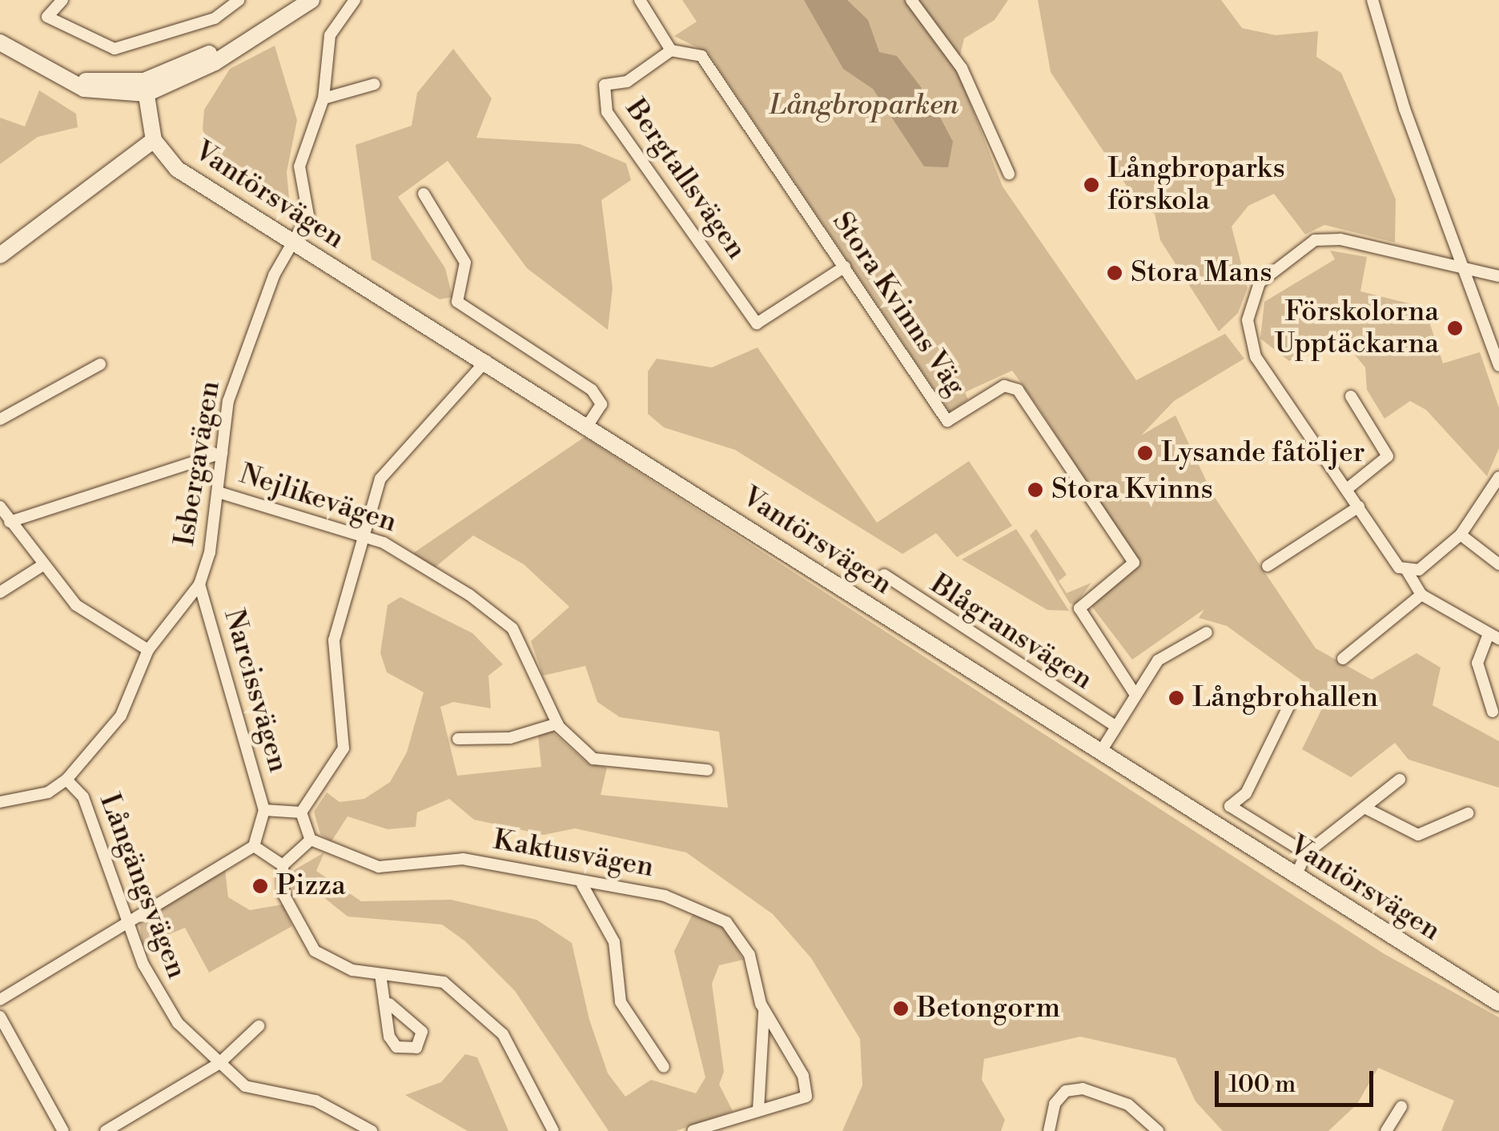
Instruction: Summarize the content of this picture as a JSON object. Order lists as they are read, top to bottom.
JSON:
{
  "streets": {
    "street": [
      "Bergtallsvägen",
      "Vantörsvägen",
      "Stora Kvinns Väg",
      "Isbergavägen",
      "Nejlikevägen",
      "Blågransvägen",
      "Narcissvägen",
      "Kaktusvägen",
      "Långängsvägen"
    ]
  },
  "crossings": [
    ["Bergtallsvägen", "Stora Kvinns Väg"],
    ["Vantörsvägen", "Isbergavägen"],
    ["Isbergavägen", "Nejlikevägen"],
    ["Isbergavägen", "Narcissvägen"],
    ["Isbergavägen", "Långängsvägen"]
  ],
  "parks": ["Långbroparken"],
  "places": [
    "Långbroparks förskola",
    "Stora Mans",
    "Förskolorna Upptäckarna",
    "Lysande fåtöljer",
    "Stora Kvinns",
    "Långbrohallen",
    "Pizza",
    "Betongorm"
  ],
  "scale_bar": "100 m"
}
